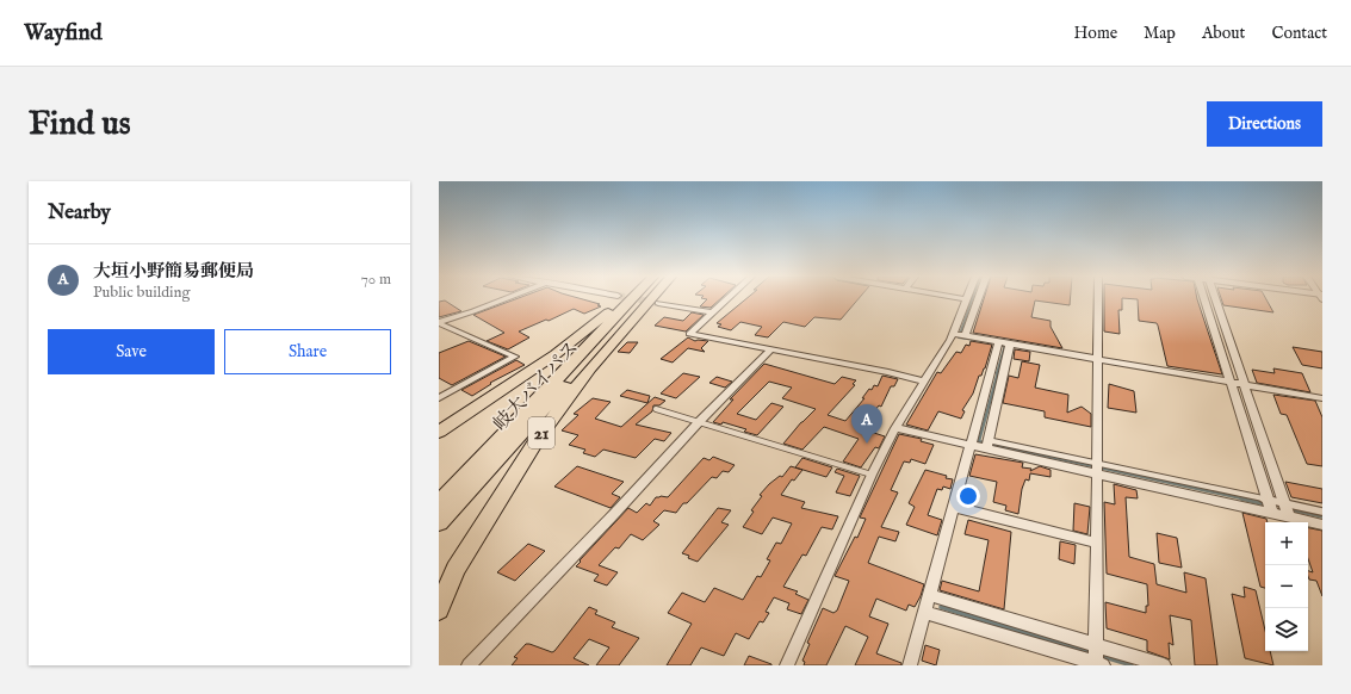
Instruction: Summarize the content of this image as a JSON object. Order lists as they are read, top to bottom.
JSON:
{
  "streets": {
    "highway": ["岐大バイパス", "21"]
  },
  "page": {
    "header": "Wayfind",
    "nav": [
      "Home",
      "Map",
      "About",
      "Contact"
    ],
    "buttons": [
      "Directions",
      ["Save", "Share"]
    ],
    "title": "Find us",
    "heading": "Nearby",
    "list": [
      {
        "mark": "A",
        "name": "大垣小野簡易郵便局",
        "note": "Public building",
        "value": "70 m"
      }
    ],
    "pins": "A",
    "map_buttons": ["+", "−"]
  }
}
